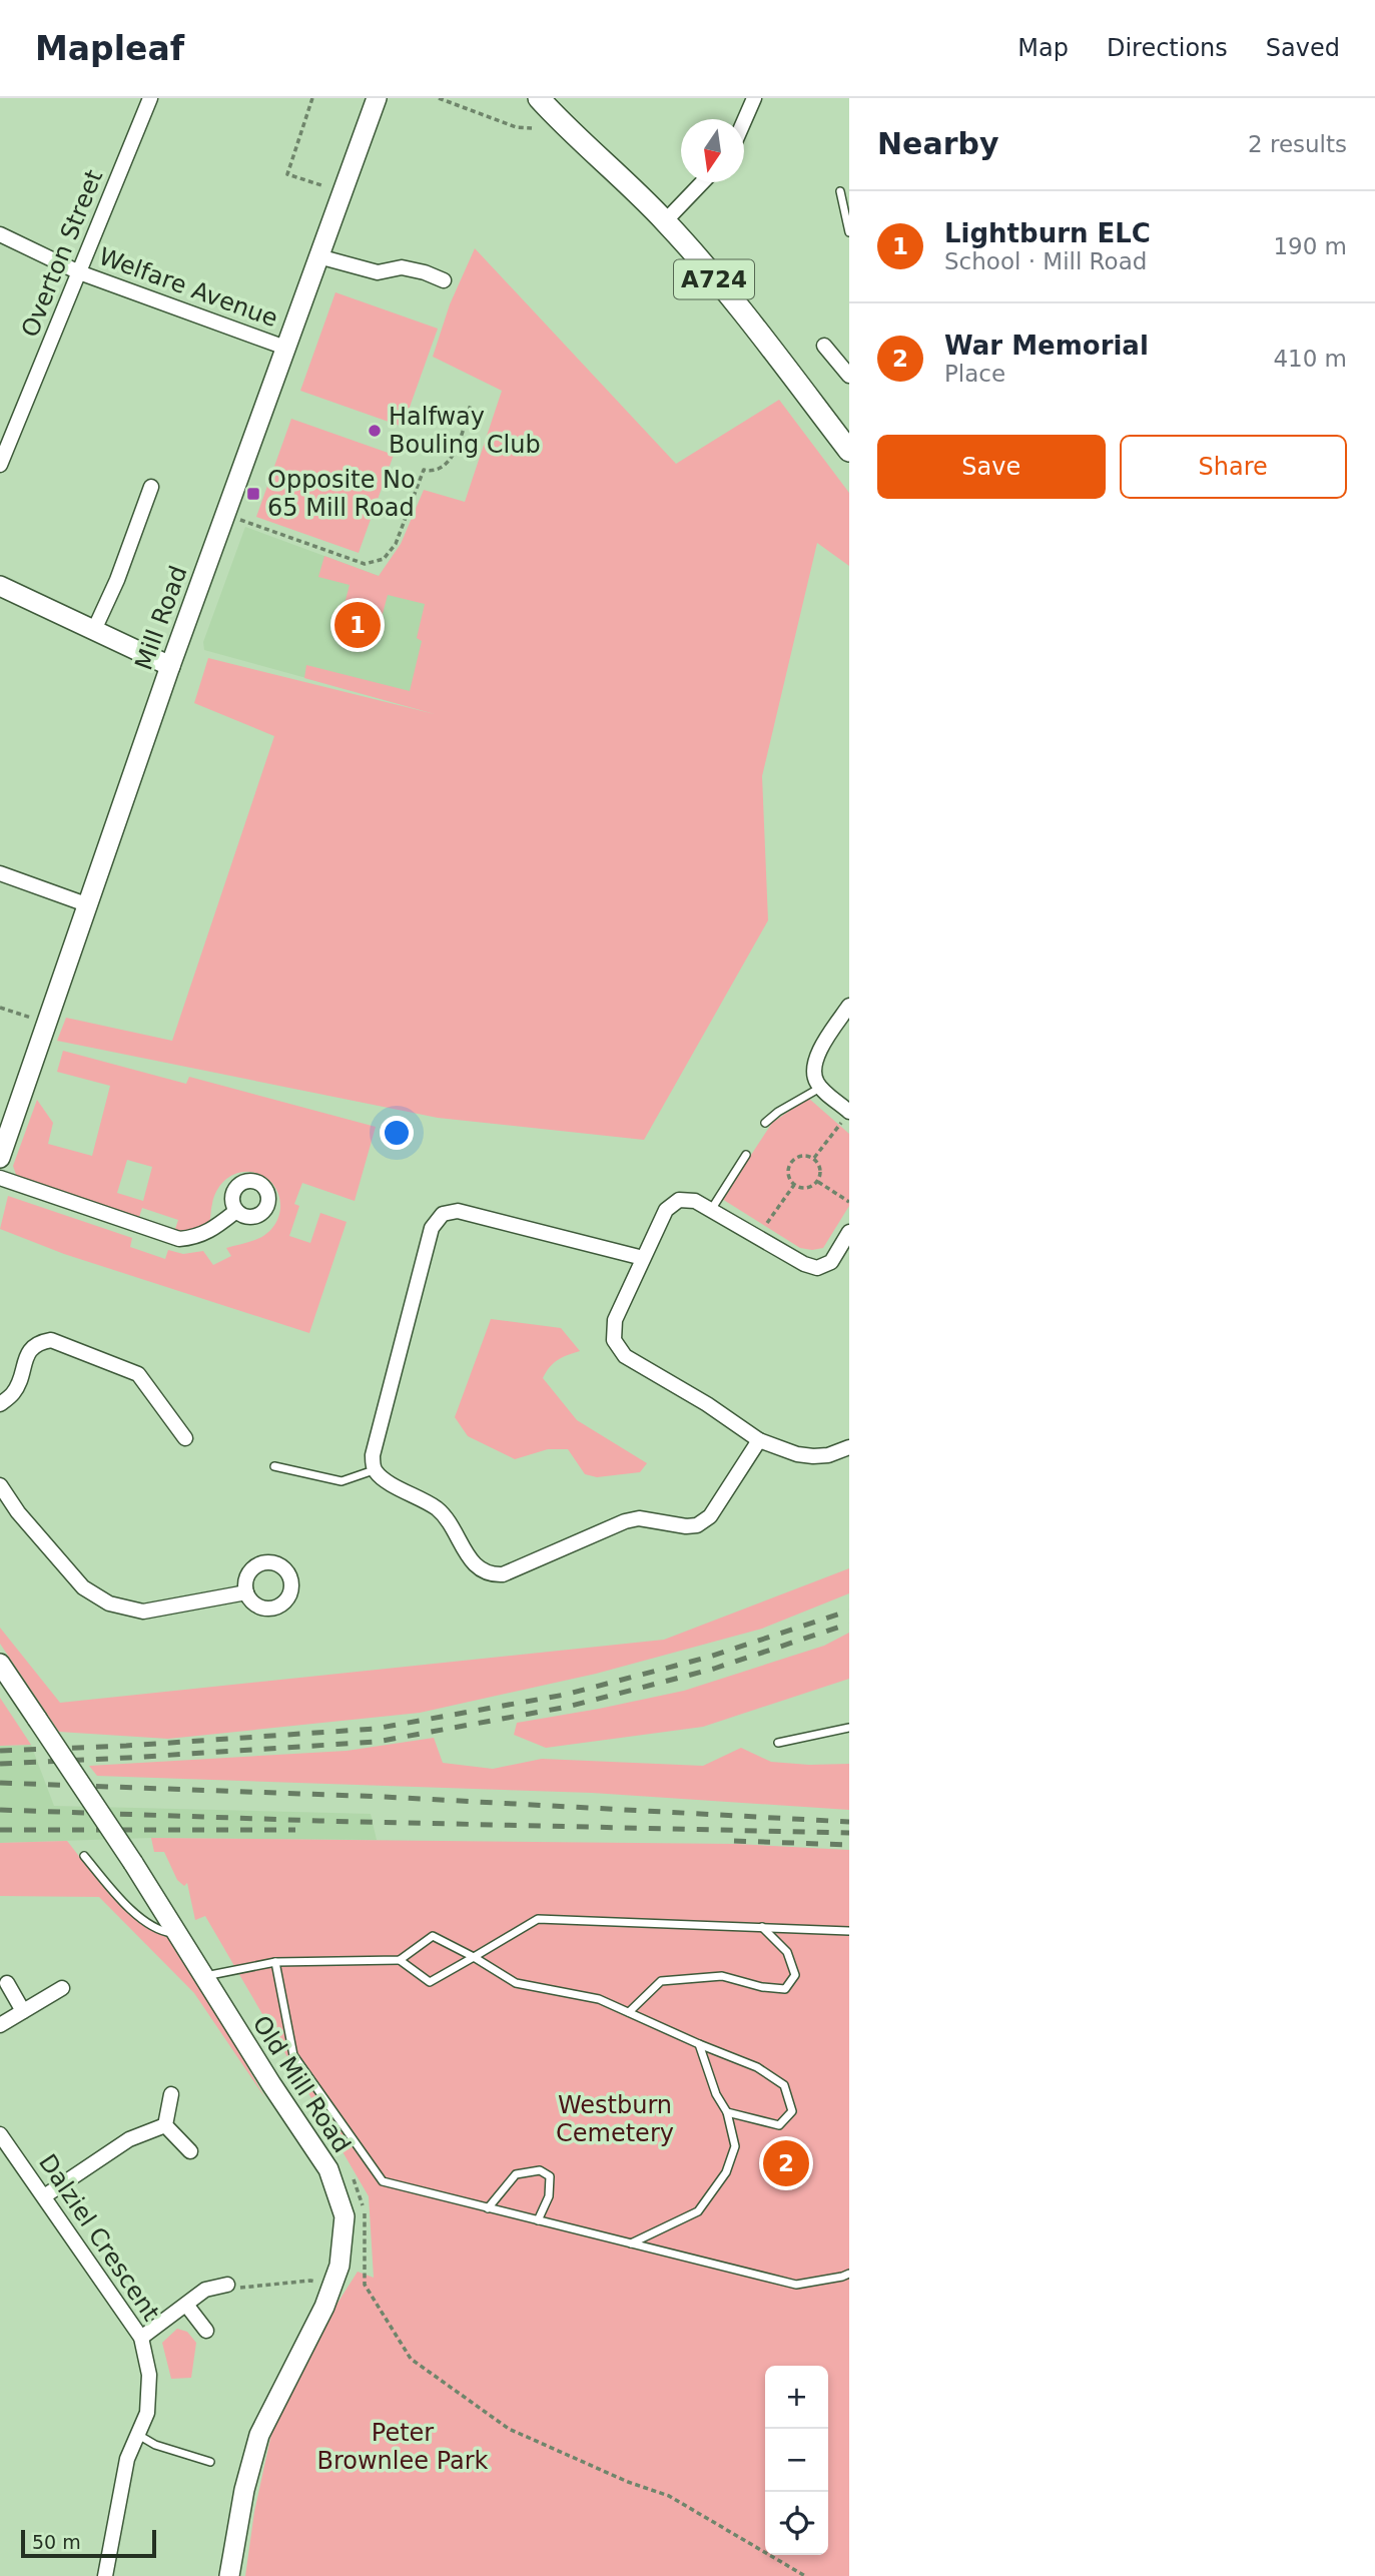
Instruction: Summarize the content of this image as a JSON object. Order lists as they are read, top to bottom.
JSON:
{
  "streets": {
    "main road": ["A724"],
    "street": [
      "Overton Street",
      "Welfare Avenue",
      "Mill Road",
      "Old Mill Road",
      "Dalziel Crescent"
    ]
  },
  "crossings": [
    ["Overton Street", "Welfare Avenue"],
    ["Welfare Avenue", "Mill Road"]
  ],
  "parks": ["Westburn Cemetery", "Peter Brownlee Park"],
  "places": {
    "other": ["Halfway Bouling Club"],
    "transit": ["Opposite No 65 Mill Road"]
  },
  "scale_bar": "50 m",
  "north": "bottom",
  "page": {
    "header": "Mapleaf",
    "nav": ["Map", "Directions", "Saved"],
    "heading": ["Nearby", "2 results"],
    "list": [
      {
        "mark": "1",
        "name": "Lightburn ELC",
        "note": "School · Mill Road",
        "value": "190 m"
      },
      {
        "mark": "2",
        "name": "War Memorial",
        "note": "Place",
        "value": "410 m"
      }
    ],
    "buttons": ["Save", "Share"],
    "pins": ["1", "2"],
    "map_buttons": ["+", "−"],
    "scale": "50 m"
  }
}
